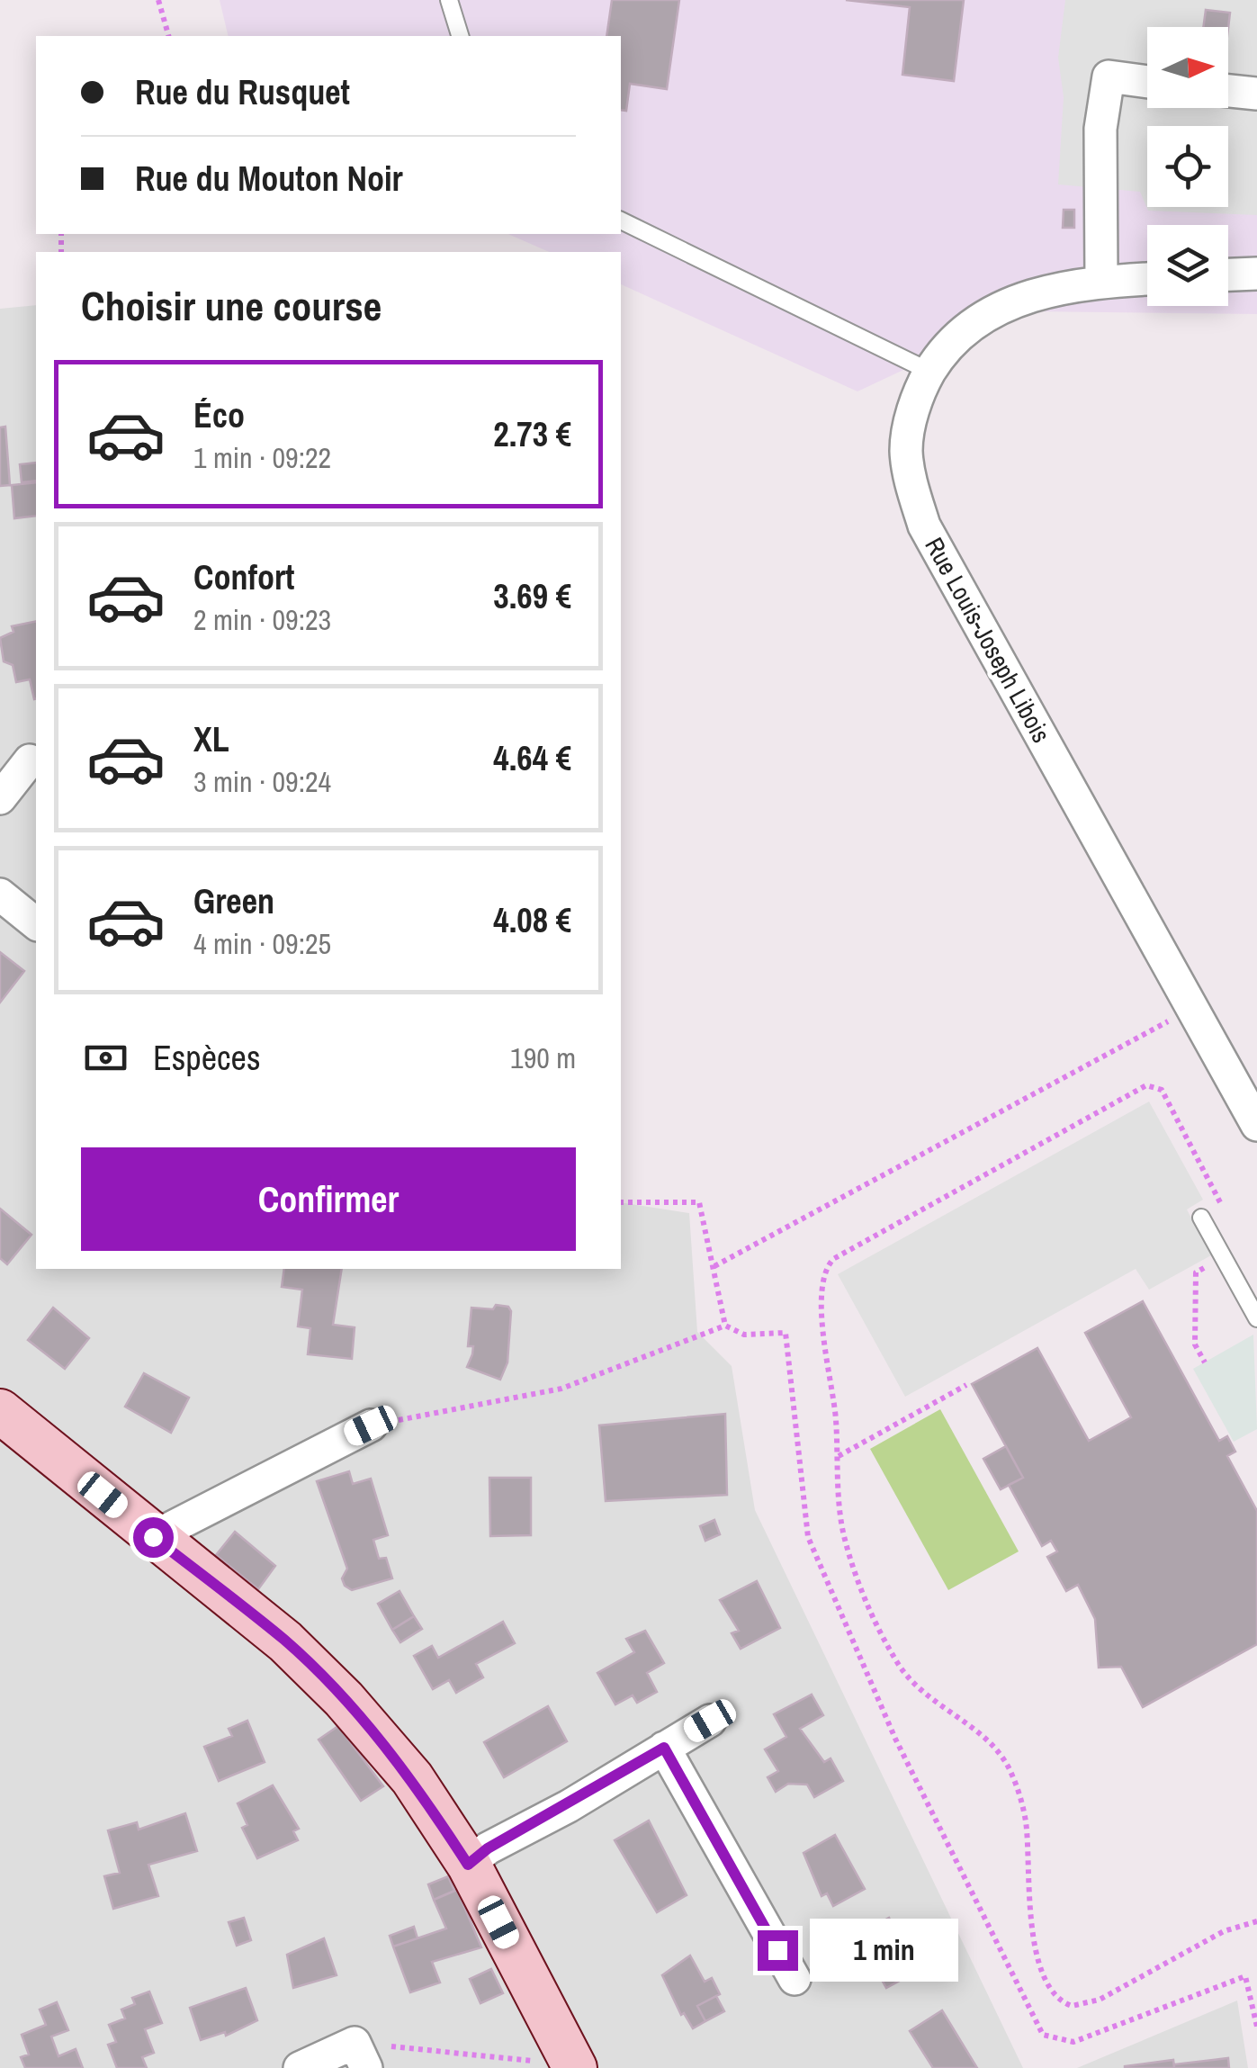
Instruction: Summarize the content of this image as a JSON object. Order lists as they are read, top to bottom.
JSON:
{
  "streets": {
    "street": ["Rue Louis-Joseph Libois"]
  },
  "north": "right",
  "page": {
    "banner": ["Rue du Rusquet", "Rue du Mouton Noir"],
    "heading": "Choisir une course",
    "list": [
      {
        "name": "Éco",
        "note": "1 min · 09:22",
        "value": "2.73 €"
      },
      {
        "name": "Confort",
        "note": "2 min · 09:23",
        "value": "3.69 €"
      },
      {
        "name": "XL",
        "note": "3 min · 09:24",
        "value": "4.64 €"
      },
      {
        "name": "Green",
        "note": "4 min · 09:25",
        "value": "4.08 €"
      }
    ],
    "pay": ["Espèces", "190 m"],
    "buttons": "Confirmer",
    "bubble": "1 min"
  }
}
